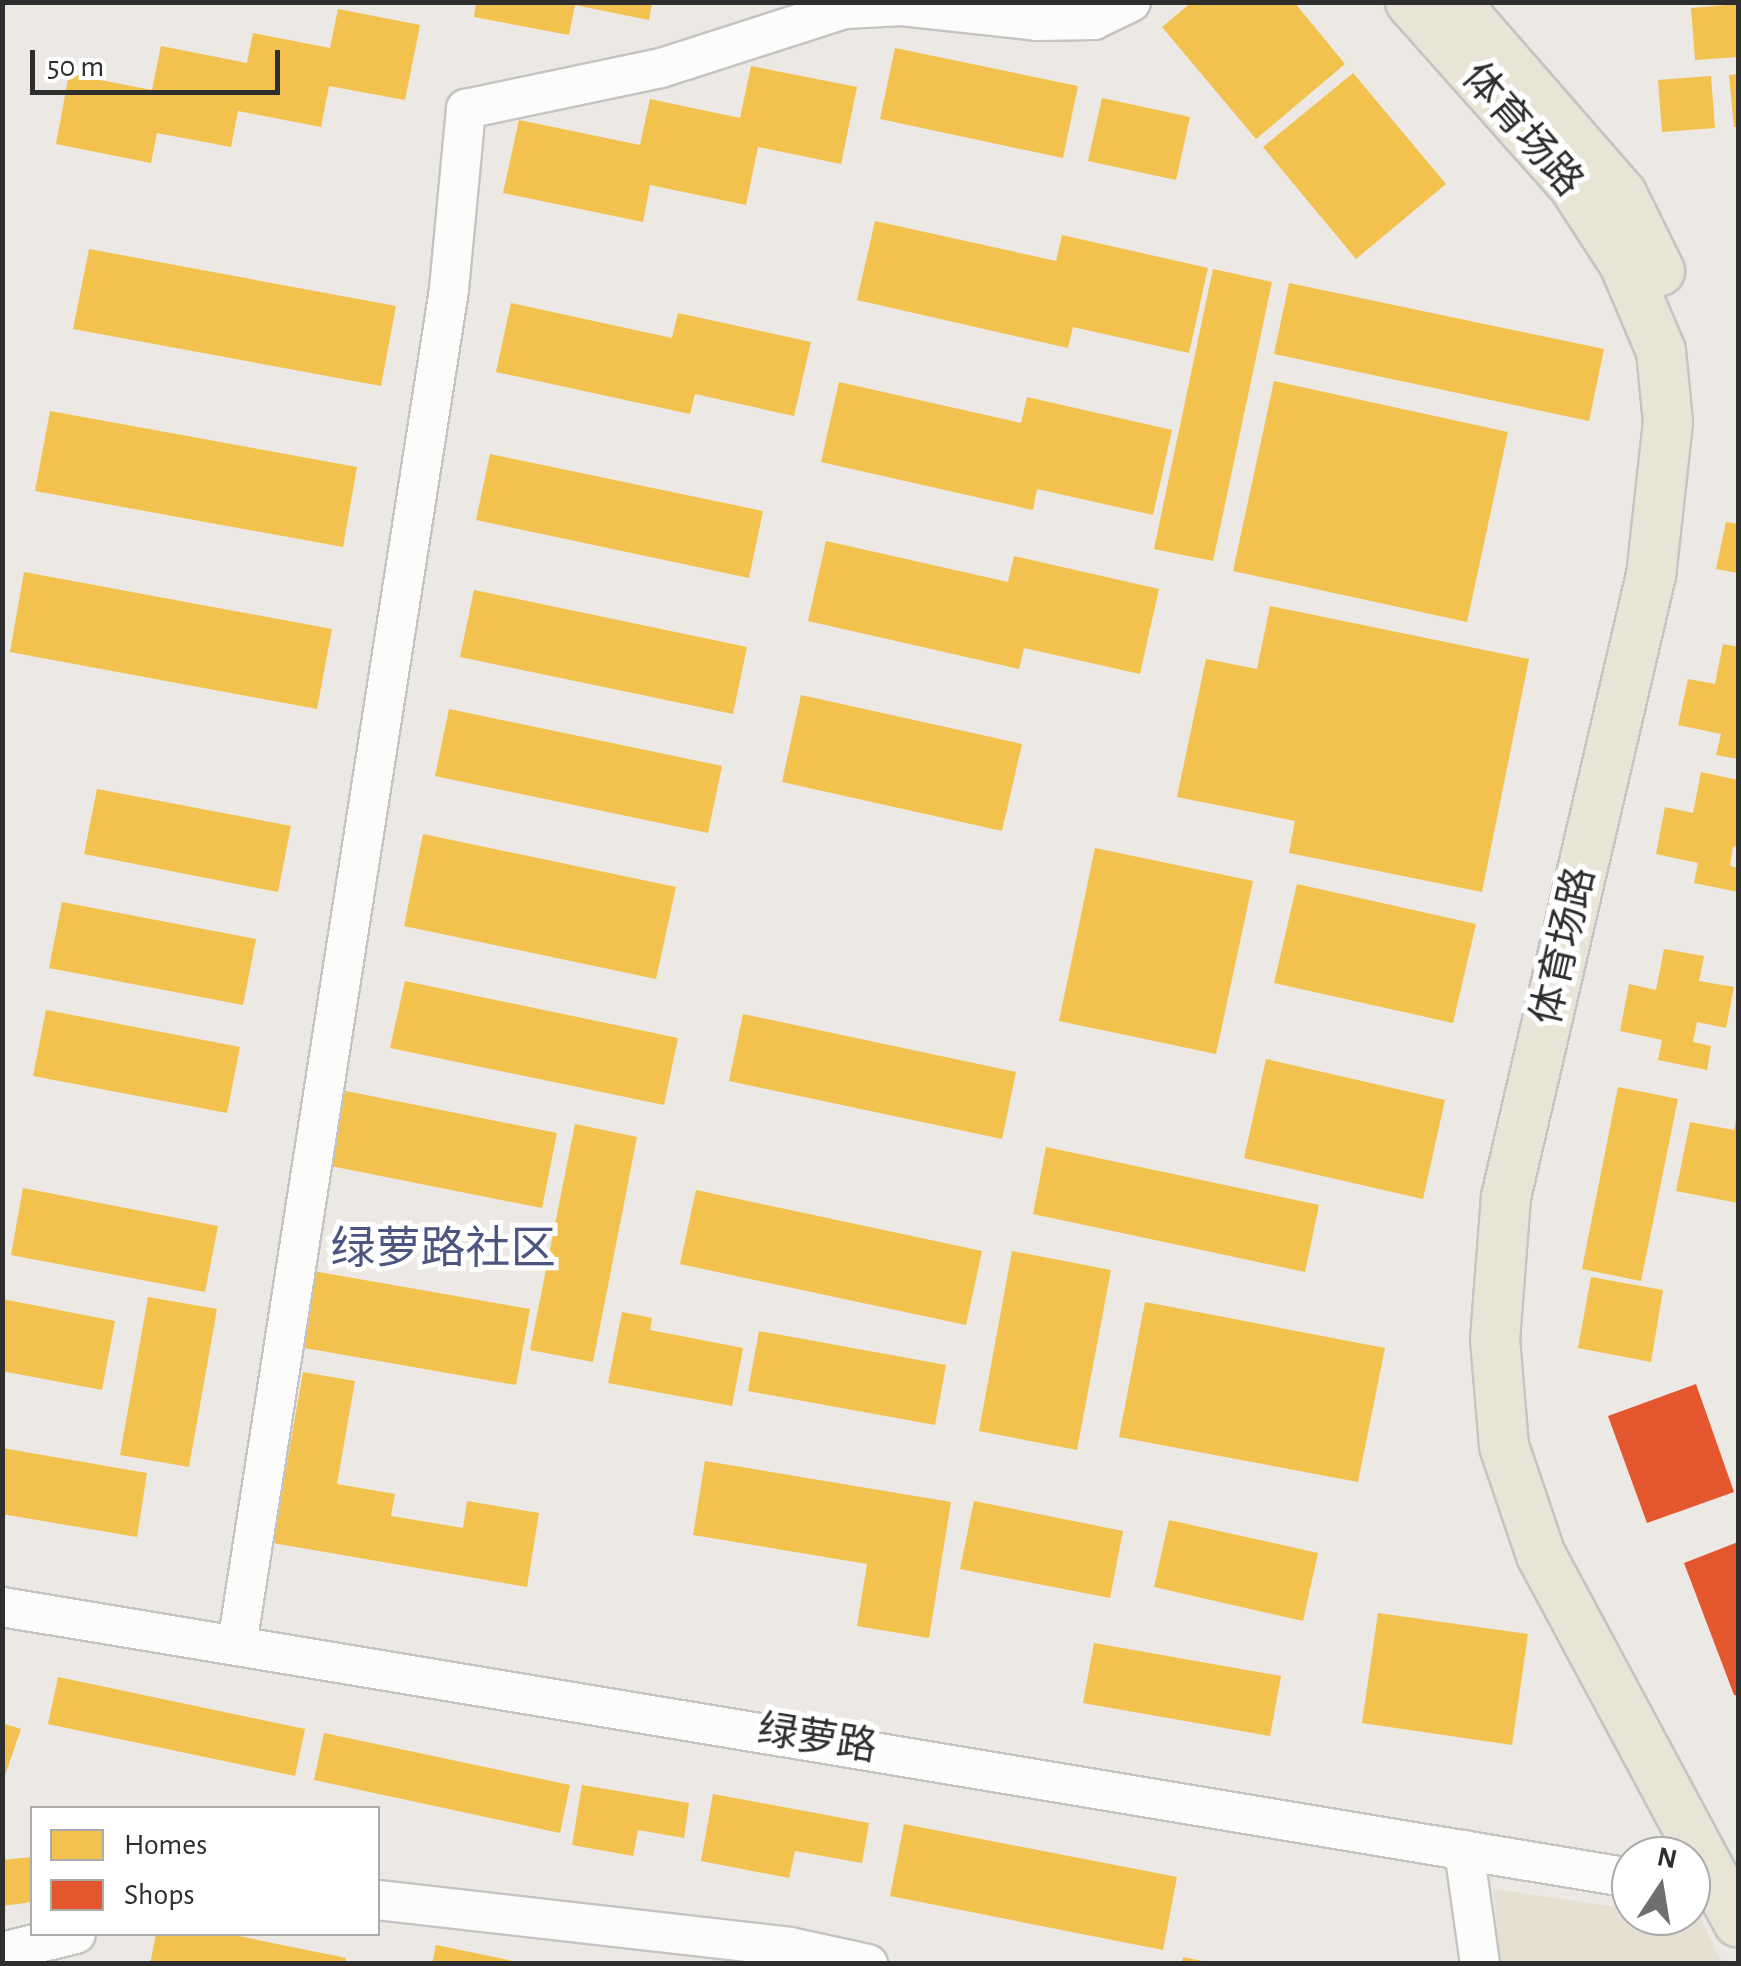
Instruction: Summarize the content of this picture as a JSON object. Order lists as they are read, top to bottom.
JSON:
{
  "streets": {
    "main road": ["体育场路"],
    "street": ["绿萝路"]
  },
  "districts": ["绿萝路社区"],
  "legend": ["Homes", "Shops"],
  "scale_bar": "50 m",
  "north": "top"
}
